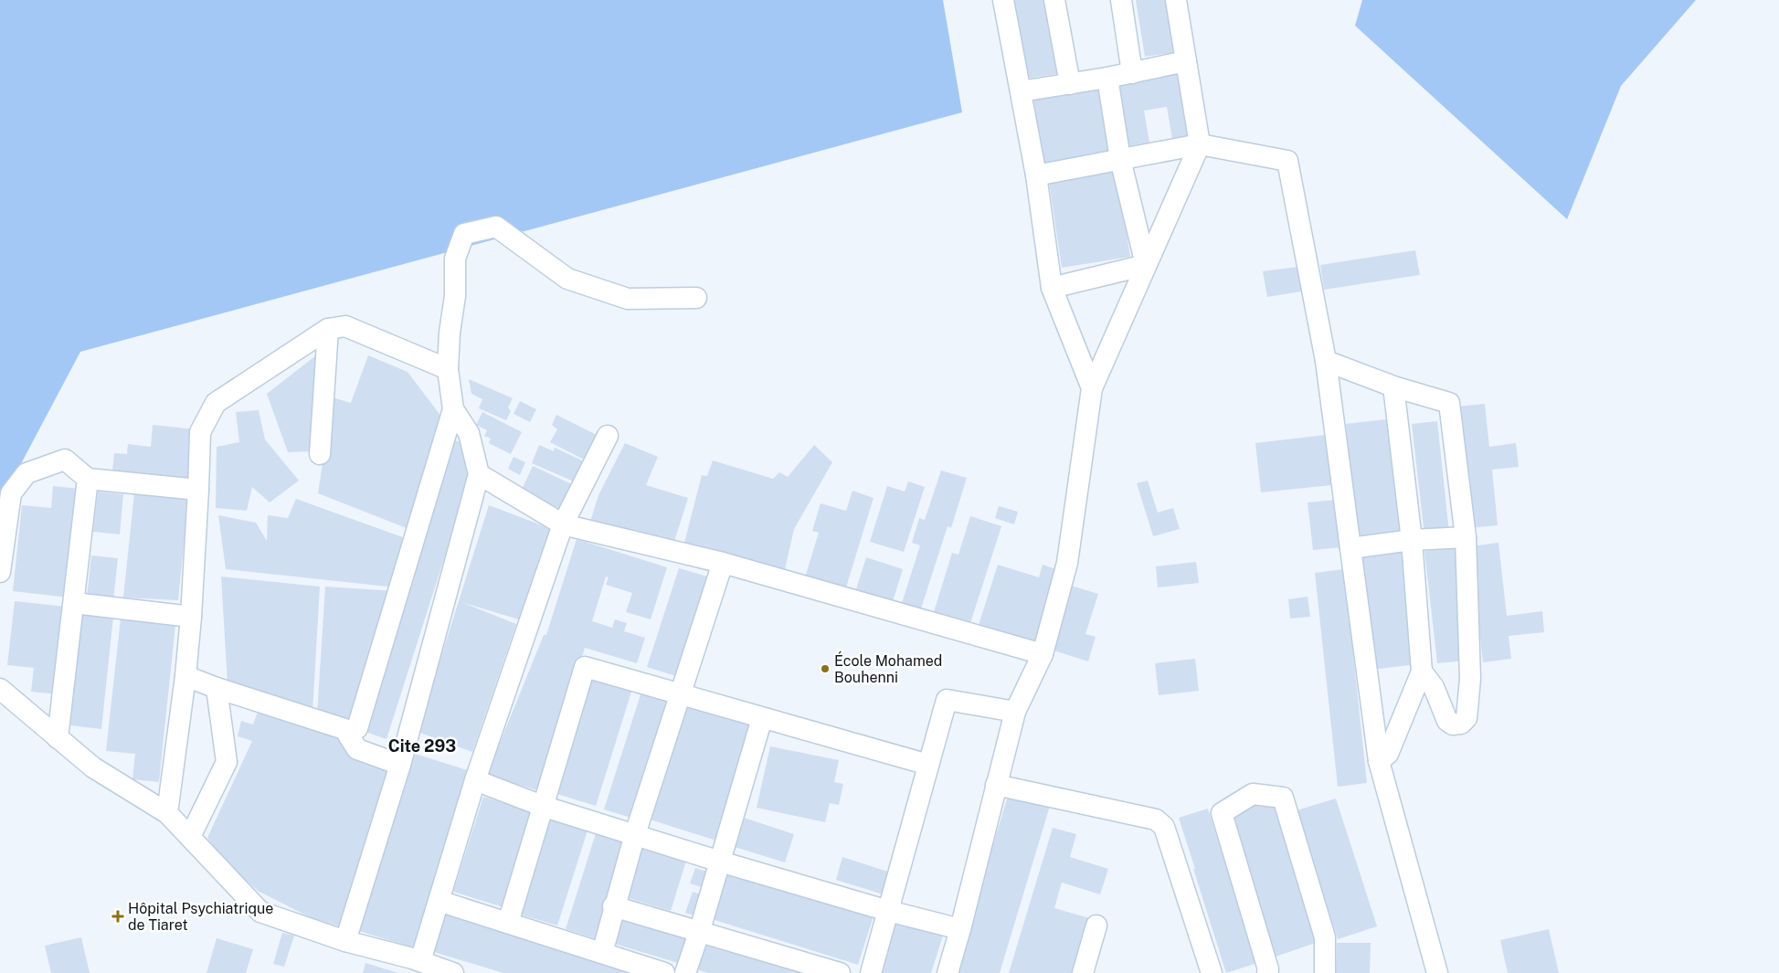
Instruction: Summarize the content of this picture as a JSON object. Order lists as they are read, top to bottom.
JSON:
{
  "districts": ["Cite 293"],
  "places": {
    "other": ["École Mohamed Bouhenni"],
    "health": ["Hôpital Psychiatrique de Tiaret"]
  }
}
